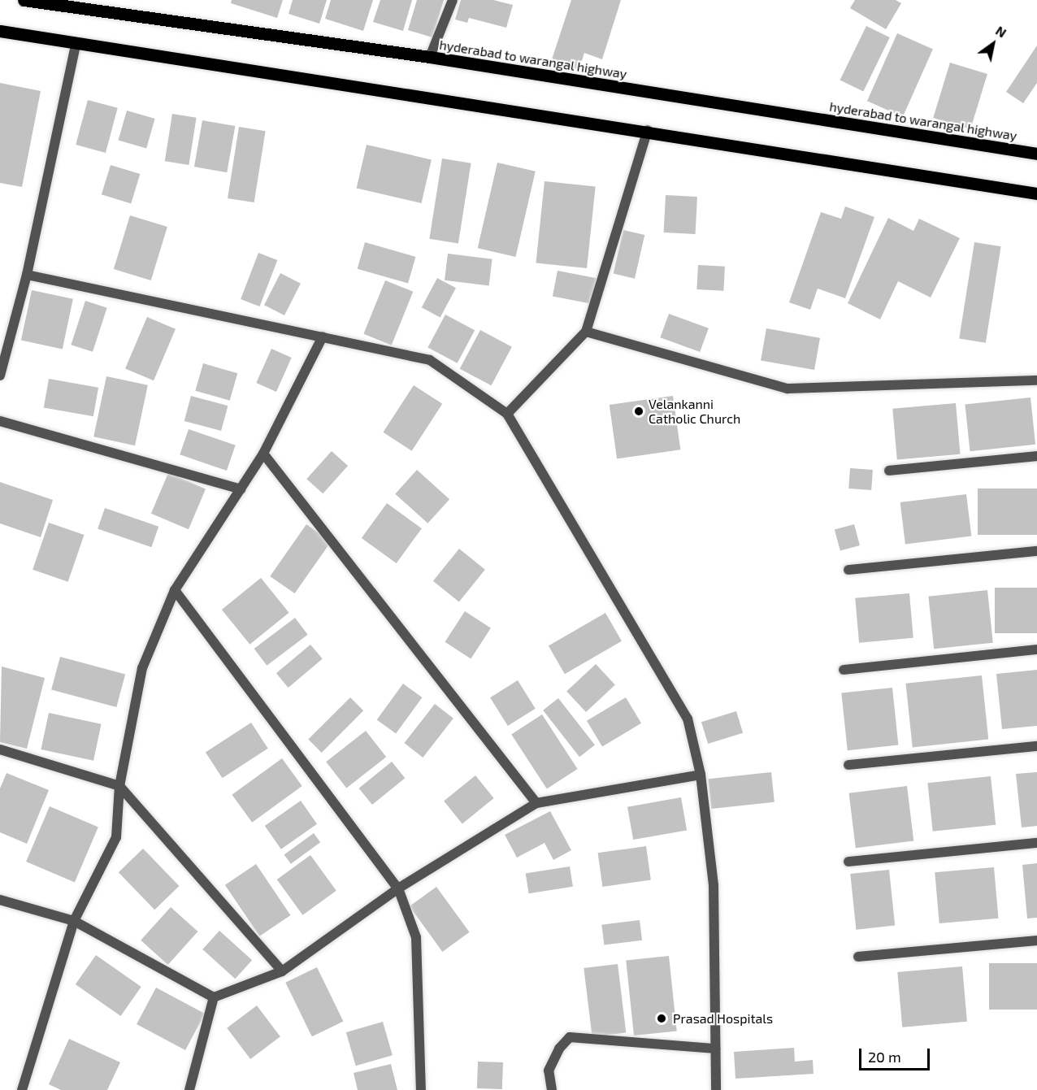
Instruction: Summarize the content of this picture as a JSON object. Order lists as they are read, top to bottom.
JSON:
{
  "streets": {
    "main road": ["hyderabad to warangal highway"]
  },
  "places": ["Velankanni Catholic Church", "Prasad Hospitals"],
  "scale_bar": "20 m",
  "north": "top right"
}
